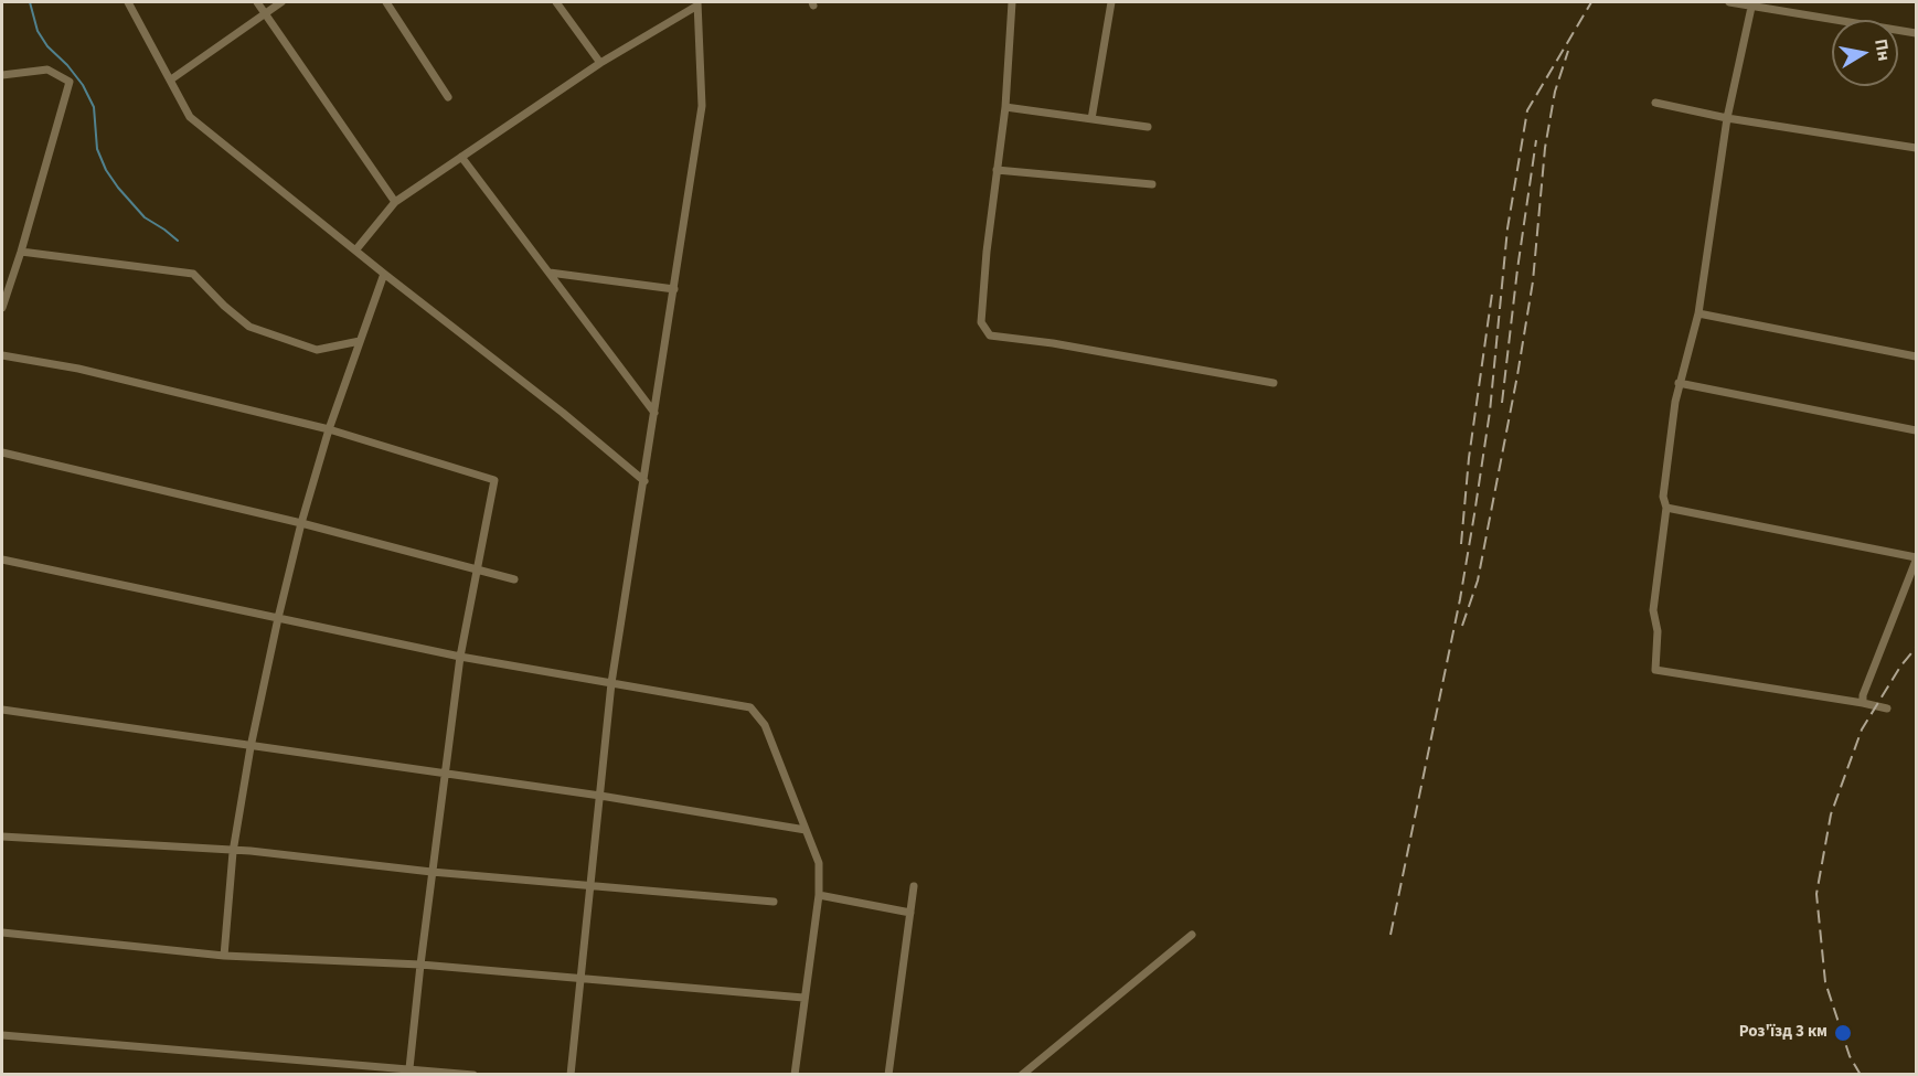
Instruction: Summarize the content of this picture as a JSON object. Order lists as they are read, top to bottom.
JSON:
{
  "places": ["Роз'їзд 3 км"],
  "north": "right"
}
